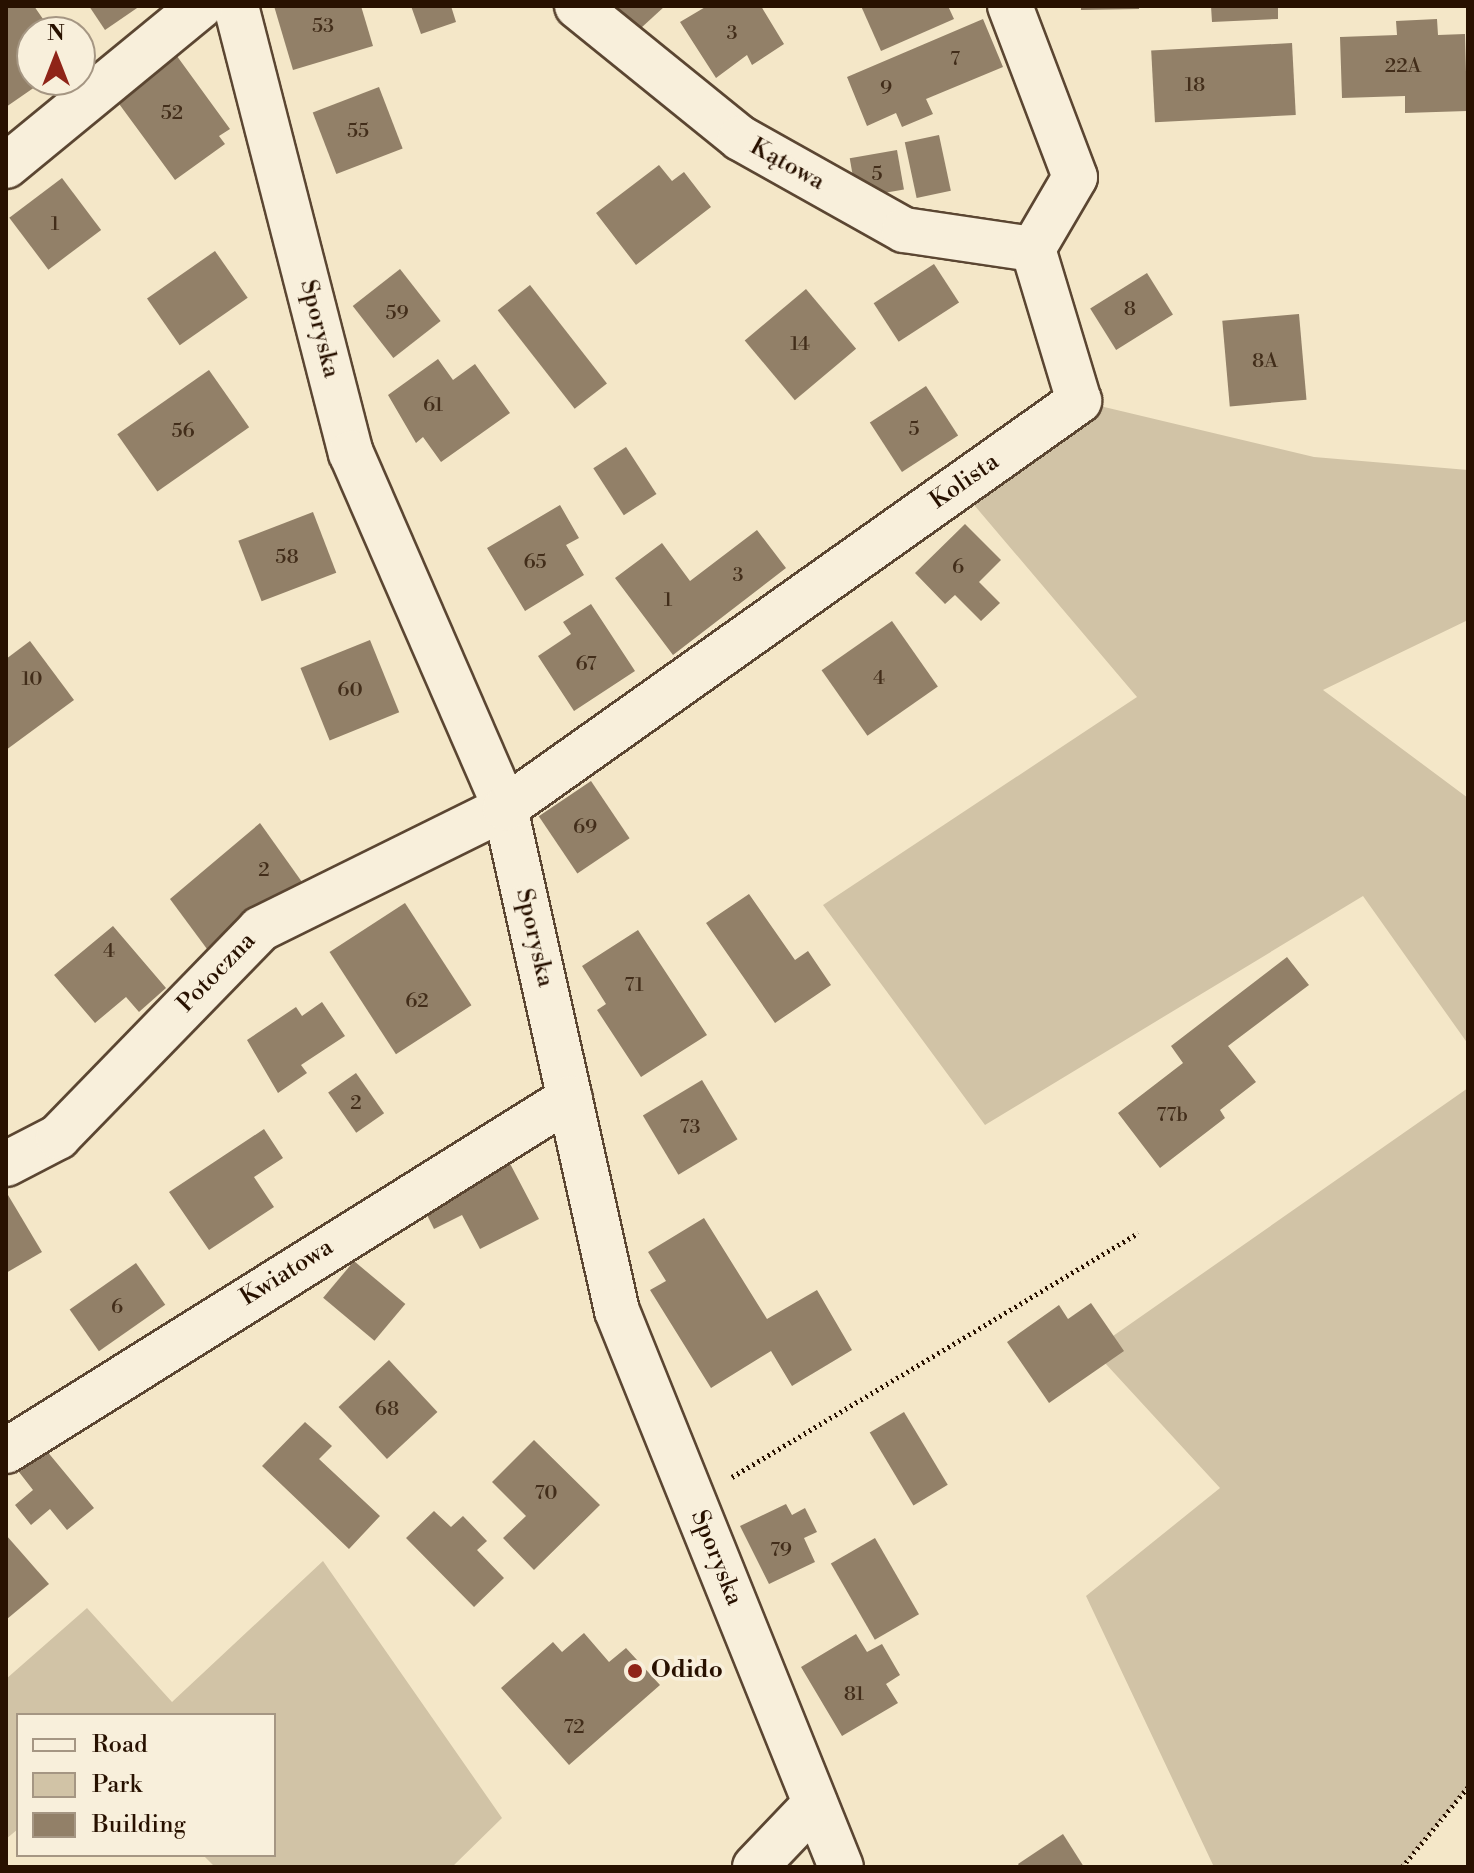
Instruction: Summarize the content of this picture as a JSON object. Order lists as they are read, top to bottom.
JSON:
{
  "streets": {
    "street": [
      "Kątowa",
      "Sporyska",
      "Kolista",
      "Potoczna",
      "Kwiatowa"
    ]
  },
  "crossings": [
    ["Kątowa", "Kolista"],
    ["Sporyska", "Kolista"],
    ["Sporyska", "Potoczna"],
    ["Sporyska", "Kwiatowa"],
    ["Kolista", "Potoczna"]
  ],
  "places": ["Odido"],
  "house_numbers": [
    "53",
    "3",
    "7",
    "22A",
    "18",
    "9",
    "52",
    "55",
    "5",
    "1",
    "8",
    "59",
    "14",
    "8A",
    "61",
    "5",
    "56",
    "58",
    "65",
    "6",
    "3",
    "1",
    "67",
    "4",
    "10",
    "60",
    "69",
    "2",
    "4",
    "71",
    "62",
    "2",
    "77b",
    "73",
    "6",
    "68",
    "70",
    "79",
    "81",
    "72"
  ],
  "legend": ["Road", "Park", "Building"],
  "north": "top"
}
